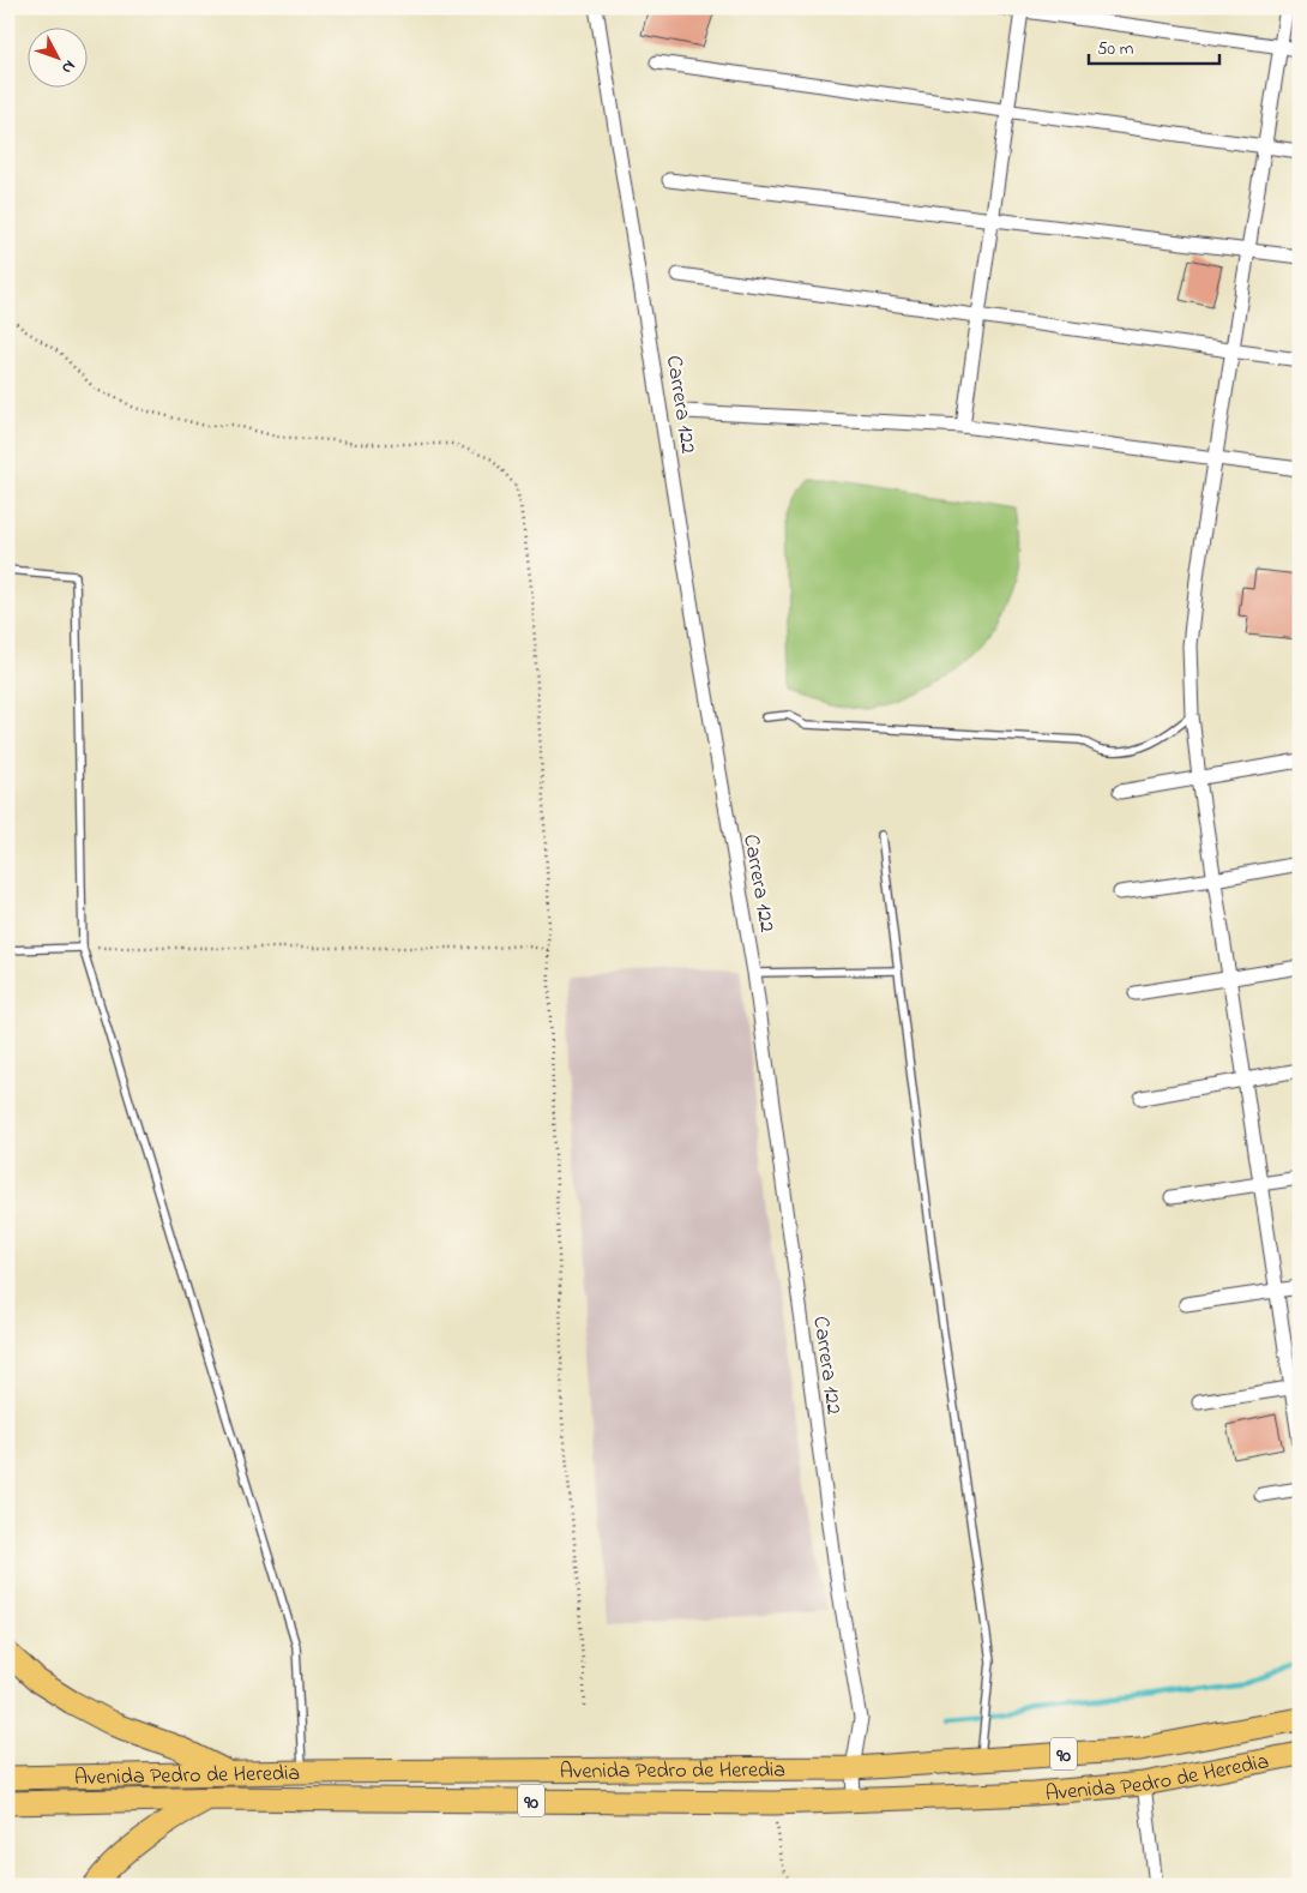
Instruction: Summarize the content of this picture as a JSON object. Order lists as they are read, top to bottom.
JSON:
{
  "streets": {
    "highway": ["90", "Avenida Pedro de Heredia"],
    "street": ["Carrera 122"]
  },
  "crossings": [
    ["Carrera 122", "Avenida Pedro de Heredia"]
  ],
  "scale_bar": "50 m",
  "north": "bottom right"
}
